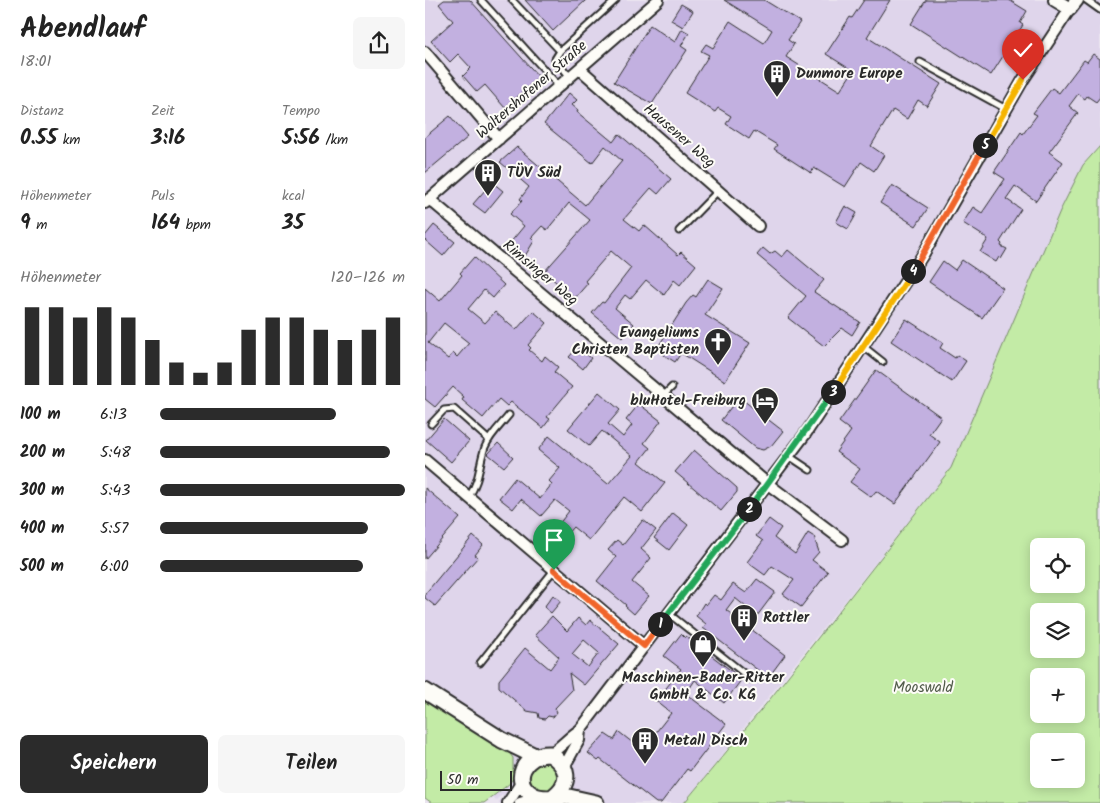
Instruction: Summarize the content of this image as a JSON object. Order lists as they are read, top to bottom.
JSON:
{
  "streets": {
    "street": ["Waltershofener Straße", "Hausener Weg", "Rimsinger Weg"]
  },
  "crossings": [
    ["Waltershofener Straße", "Hausener Weg"],
    ["Waltershofener Straße", "Rimsinger Weg"]
  ],
  "parks": ["Mooswald"],
  "places": {
    "building": [
      "Dunmore Europe",
      "TÜV Süd",
      "Rottler",
      "Metall Disch"
    ],
    "church": ["Evangeliums Christen Baptisten"],
    "hotel": ["bluHotel-Freiburg"],
    "shop": ["Maschinen-Bader-Ritter GmbH & Co. KG"]
  },
  "scale_bar": "50 m",
  "page": {
    "heading": ["Abendlauf", "18:01"],
    "stats": [
      ["Distanz", "0.55 km"],
      ["Zeit", "3:16"],
      ["Tempo", "5:56 /km"],
      ["Höhenmeter", "9 m"],
      ["Puls", "164 bpm"],
      ["kcal", "35"]
    ],
    "pins": [
      "5",
      "4",
      "3",
      "2",
      "1"
    ],
    "chart": ["Höhenmeter", "120–126 m"],
    "list": [
      {
        "name": "100 m",
        "note": "6:13"
      },
      {
        "name": "200 m",
        "note": "5:48"
      },
      {
        "name": "300 m",
        "note": "5:43"
      },
      {
        "name": "400 m",
        "note": "5:57"
      },
      {
        "name": "500 m",
        "note": "6:00"
      }
    ],
    "map_buttons": ["+", "−"],
    "buttons": ["Speichern", "Teilen"],
    "scale": "50 m"
  }
}
